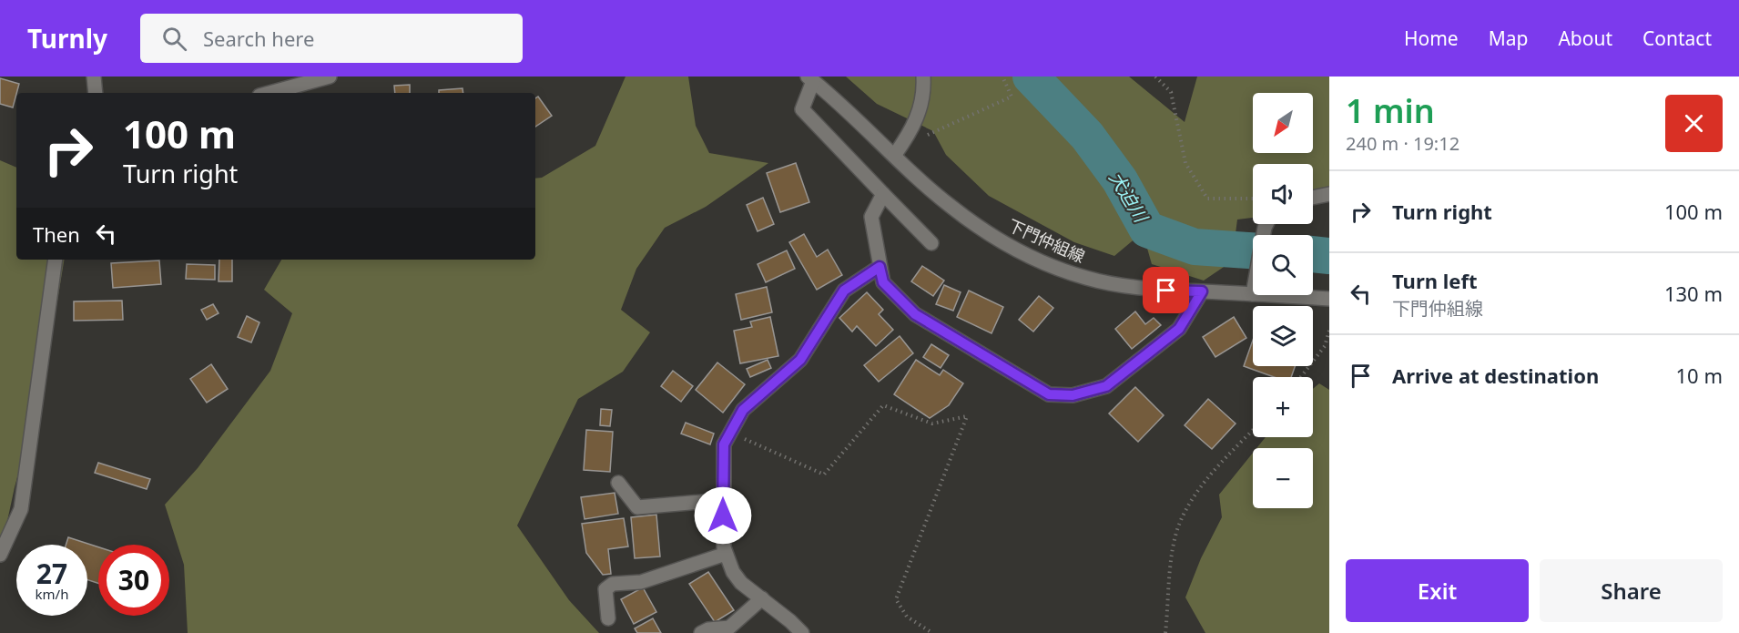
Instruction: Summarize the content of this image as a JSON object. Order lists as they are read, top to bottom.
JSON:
{
  "streets": {
    "street": ["下門仲組線"]
  },
  "water": ["犬迫川"],
  "north": "bottom left",
  "page": {
    "header": "Turnly",
    "search": "Search here",
    "nav": [
      "Home",
      "Map",
      "About",
      "Contact"
    ],
    "heading": ["1 min", "240 m · 19:12"],
    "map_buttons": ["+", "−"],
    "turn": ["100 m", "Turn right"],
    "list": [
      {
        "name": "Turn right",
        "value": "100 m"
      },
      {
        "name": "Turn left",
        "note": "下門仲組線",
        "value": "130 m"
      },
      {
        "name": "Arrive at destination",
        "value": "10 m"
      }
    ],
    "then": "Then",
    "speed": "27 km/h",
    "limit": "30",
    "buttons": ["Exit", "Share"]
  }
}
